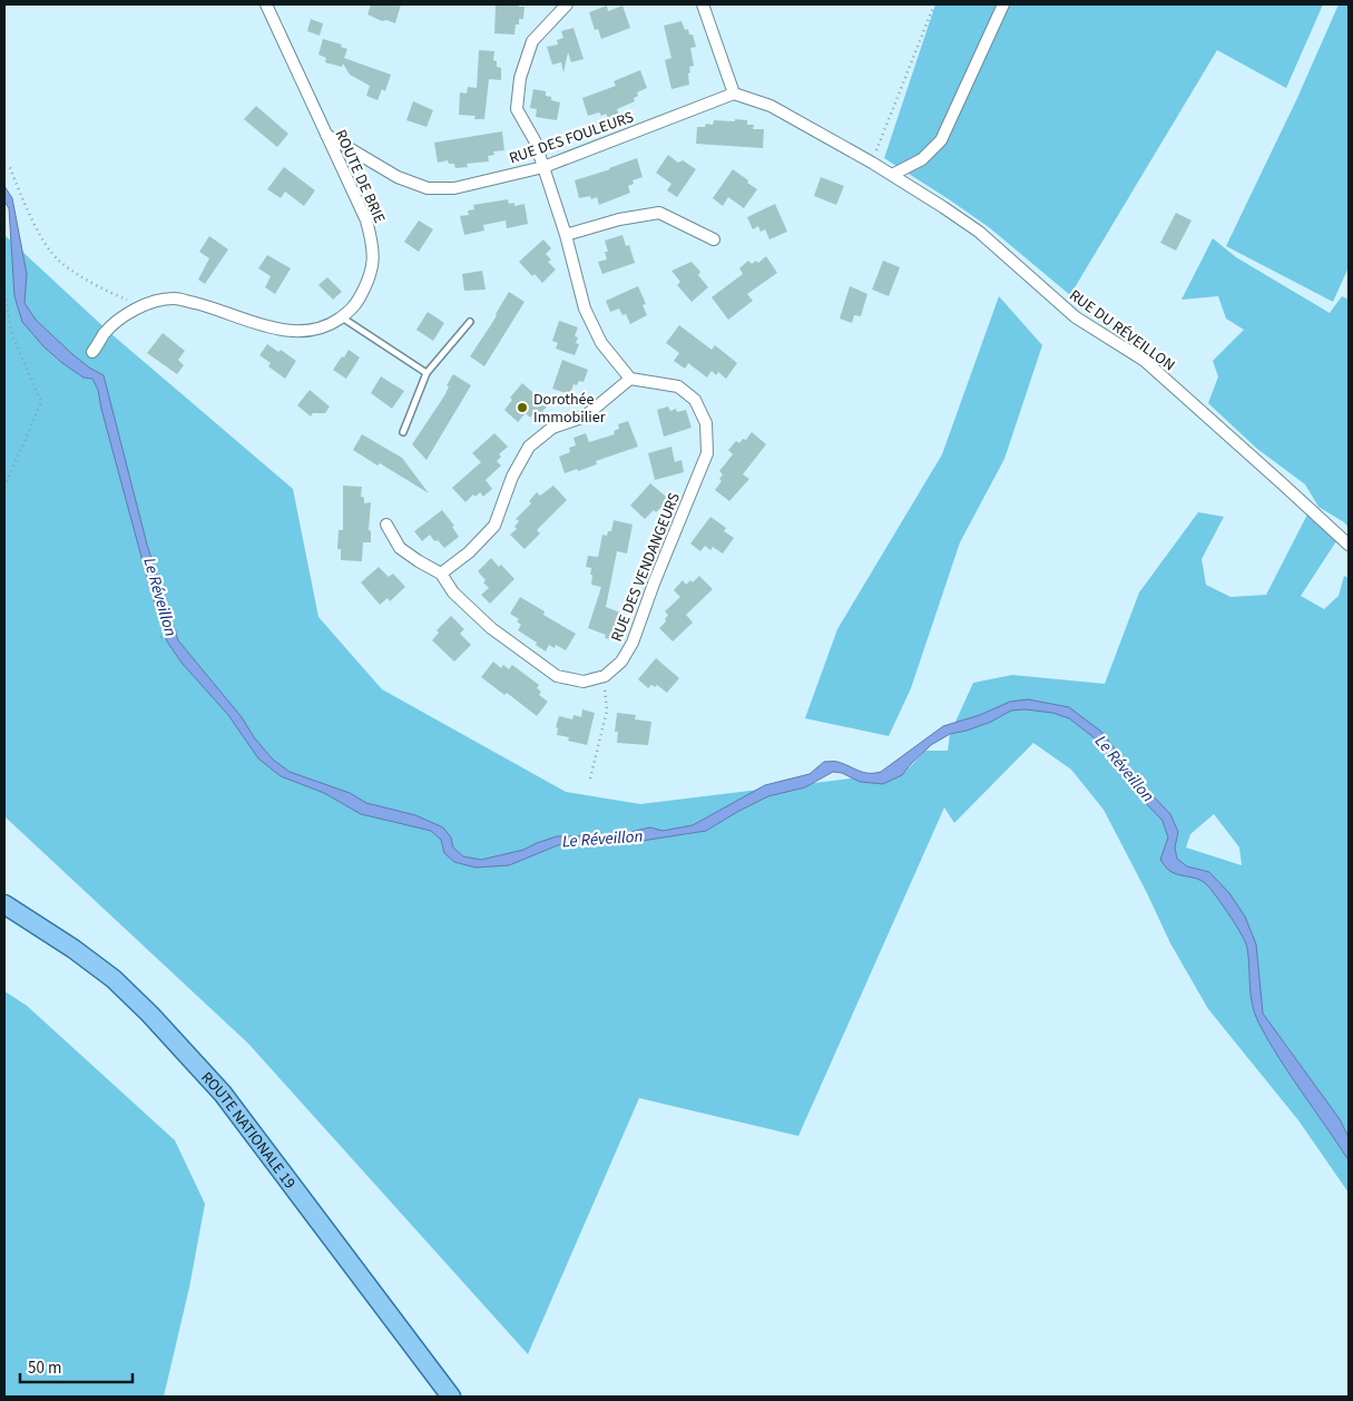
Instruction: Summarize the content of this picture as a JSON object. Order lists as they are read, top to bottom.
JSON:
{
  "streets": {
    "main road": ["ROUTE NATIONALE 19"],
    "street": [
      "RUE DES FOULEURS",
      "ROUTE DE BRIE",
      "RUE DU RÉVEILLON",
      "RUE DES VENDANGEURS"
    ]
  },
  "crossings": [
    ["RUE DES FOULEURS", "ROUTE DE BRIE"],
    ["RUE DES FOULEURS", "RUE DU RÉVEILLON"]
  ],
  "water": ["Le Réveillon"],
  "places": ["Dorothée Immobilier"],
  "scale_bar": "50 m"
}
